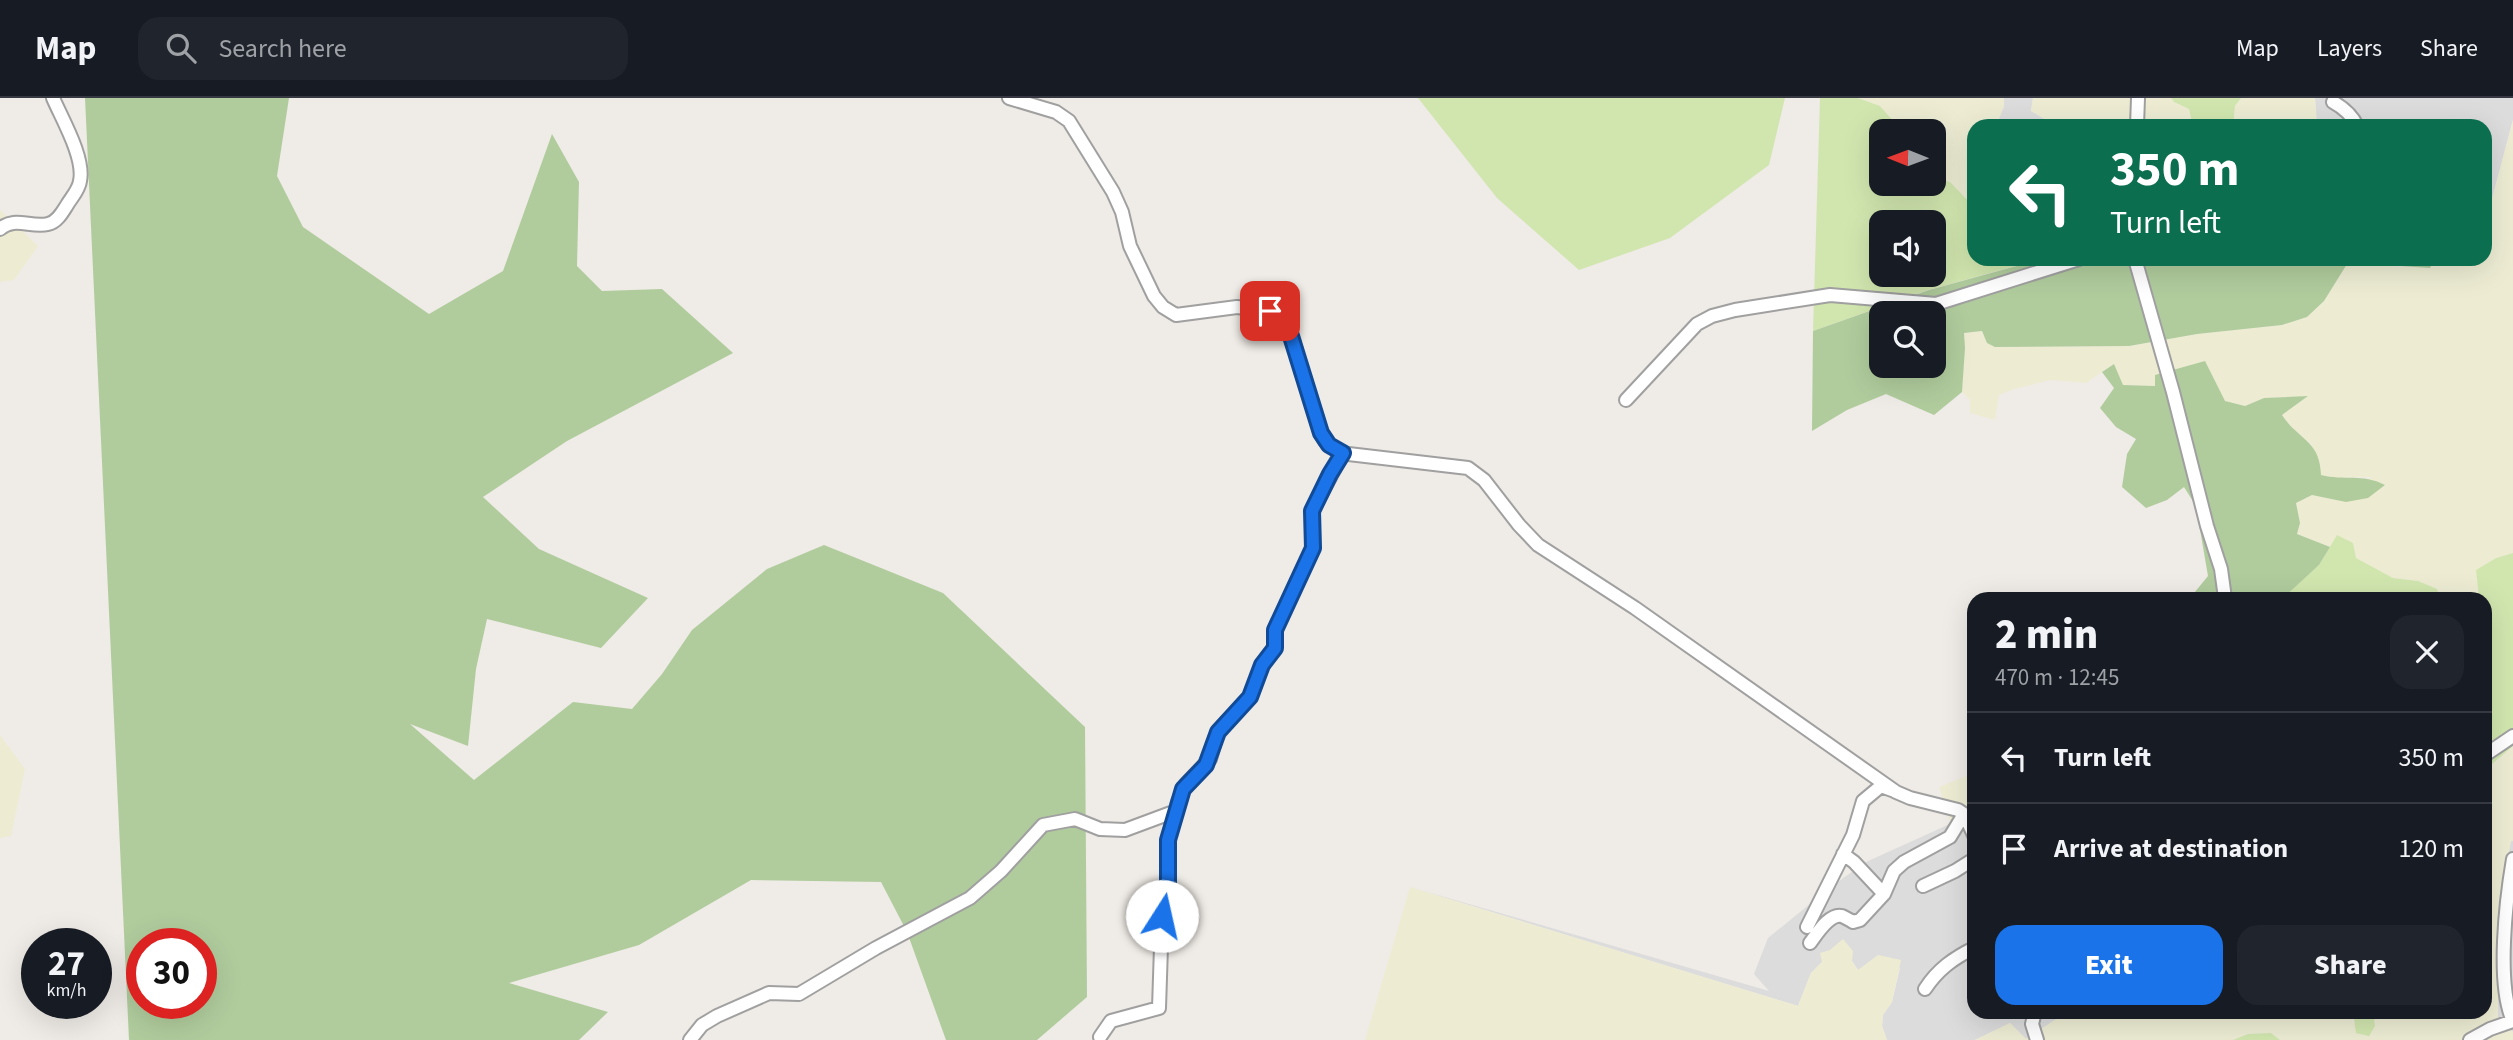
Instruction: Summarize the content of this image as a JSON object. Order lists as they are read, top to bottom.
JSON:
{
  "north": "left",
  "page": {
    "header": "Map",
    "search": "Search here",
    "nav": ["Map", "Layers", "Share"],
    "turn": ["350 m", "Turn left"],
    "heading": ["2 min", "470 m · 12:45"],
    "list": [
      {
        "name": "Turn left",
        "value": "350 m"
      },
      {
        "name": "Arrive at destination",
        "value": "120 m"
      }
    ],
    "buttons": ["Exit", "Share"],
    "speed": "27 km/h",
    "limit": "30"
  }
}
